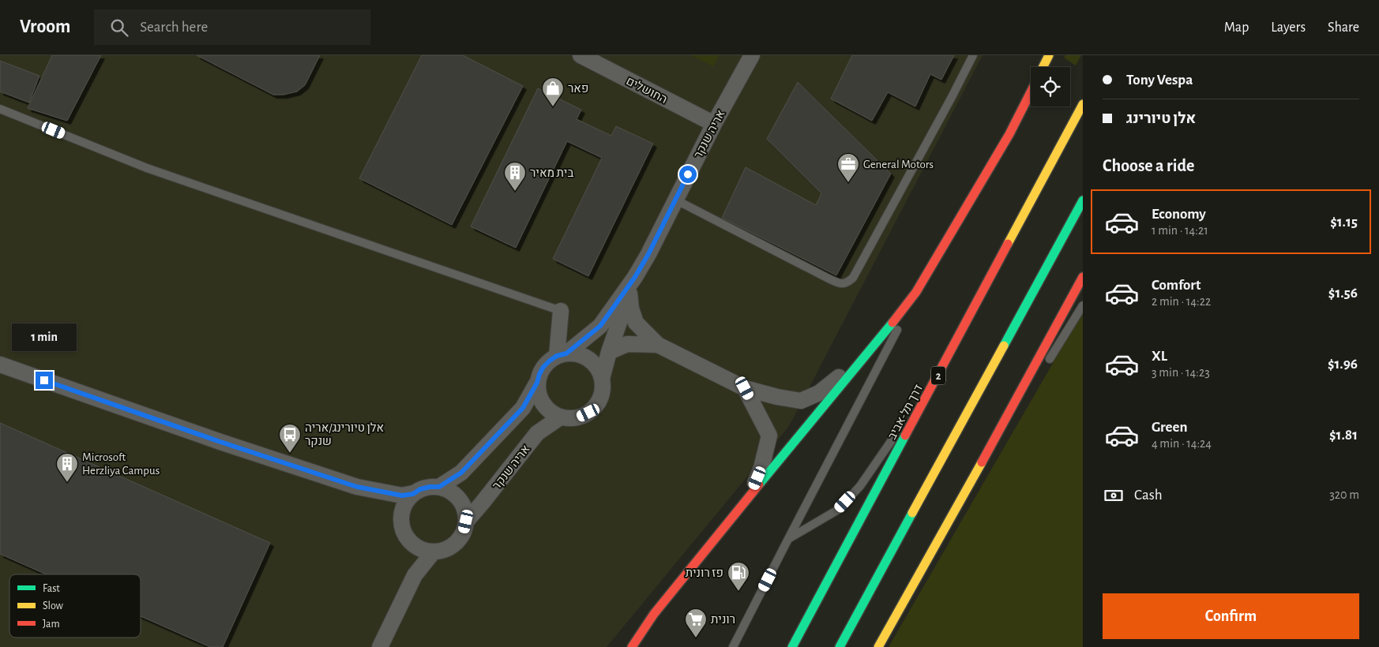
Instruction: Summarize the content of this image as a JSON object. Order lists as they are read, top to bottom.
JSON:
{
  "streets": {
    "main road": ["2", "דרך תל-אביב"],
    "street": ["החושלים", "אריה שנקר"]
  },
  "crossings": [
    ["החושלים", "אריה שנקר"]
  ],
  "places": {
    "shop": ["פאר"],
    "office": ["General Motors"],
    "building": ["בית מאיר", "Microsoft Herzliya Campus"],
    "bus stop": ["אלן טיורינג/אריה שנקר"],
    "fuel station": ["פז רונית"],
    "supermarket": ["רונית"]
  },
  "legend": ["Fast", "Slow", "Jam"],
  "page": {
    "header": "Vroom",
    "search": "Search here",
    "nav": ["Map", "Layers", "Share"],
    "banner": ["Tony Vespa", "אלן טיורינג"],
    "heading": "Choose a ride",
    "list": [
      {
        "name": "Economy",
        "note": "1 min · 14:21",
        "value": "$1.15"
      },
      {
        "name": "Comfort",
        "note": "2 min · 14:22",
        "value": "$1.56"
      },
      {
        "name": "XL",
        "note": "3 min · 14:23",
        "value": "$1.96"
      },
      {
        "name": "Green",
        "note": "4 min · 14:24",
        "value": "$1.81"
      }
    ],
    "bubble": "1 min",
    "pay": ["Cash", "320 m"],
    "buttons": "Confirm"
  }
}
